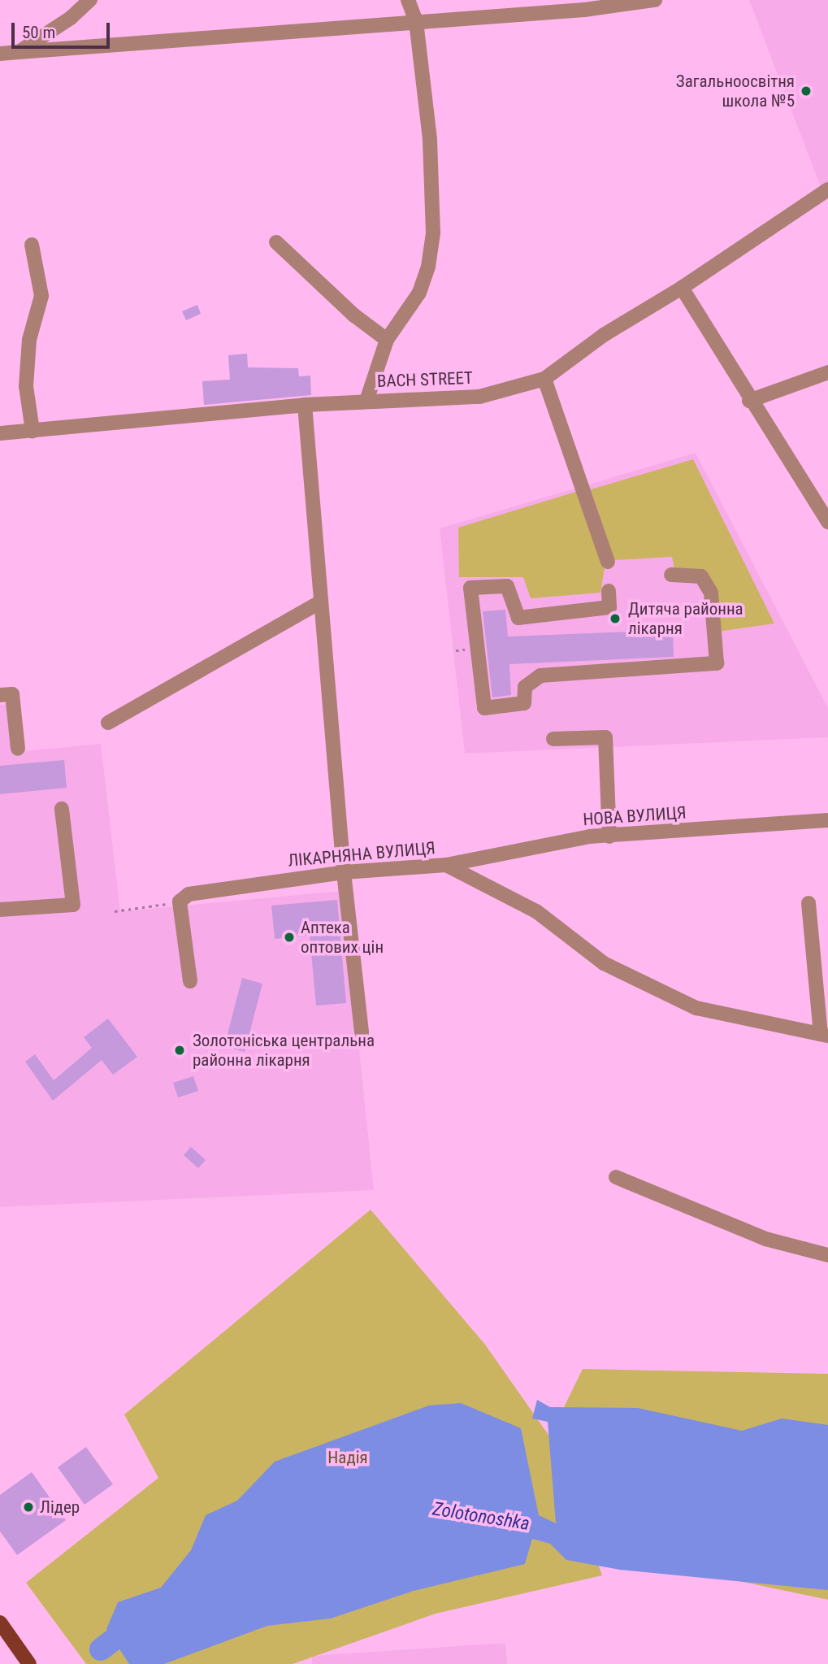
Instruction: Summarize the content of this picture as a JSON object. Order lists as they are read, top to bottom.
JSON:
{
  "streets": {
    "street": ["BACH STREET", "НОВА ВУЛИЦЯ", "ЛІКАРНЯНА ВУЛИЦЯ"]
  },
  "crossings": [
    ["НОВА ВУЛИЦЯ", "ЛІКАРНЯНА ВУЛИЦЯ"]
  ],
  "water": ["Zolotonoshka"],
  "parks": ["Надія"],
  "places": [
    "Загальноосвітня школа №5",
    "Дитяча районна лікарня",
    "Аптека оптових цін",
    "Золотоніська центральна районна лікарня",
    "Лідер"
  ],
  "scale_bar": "50 m"
}
